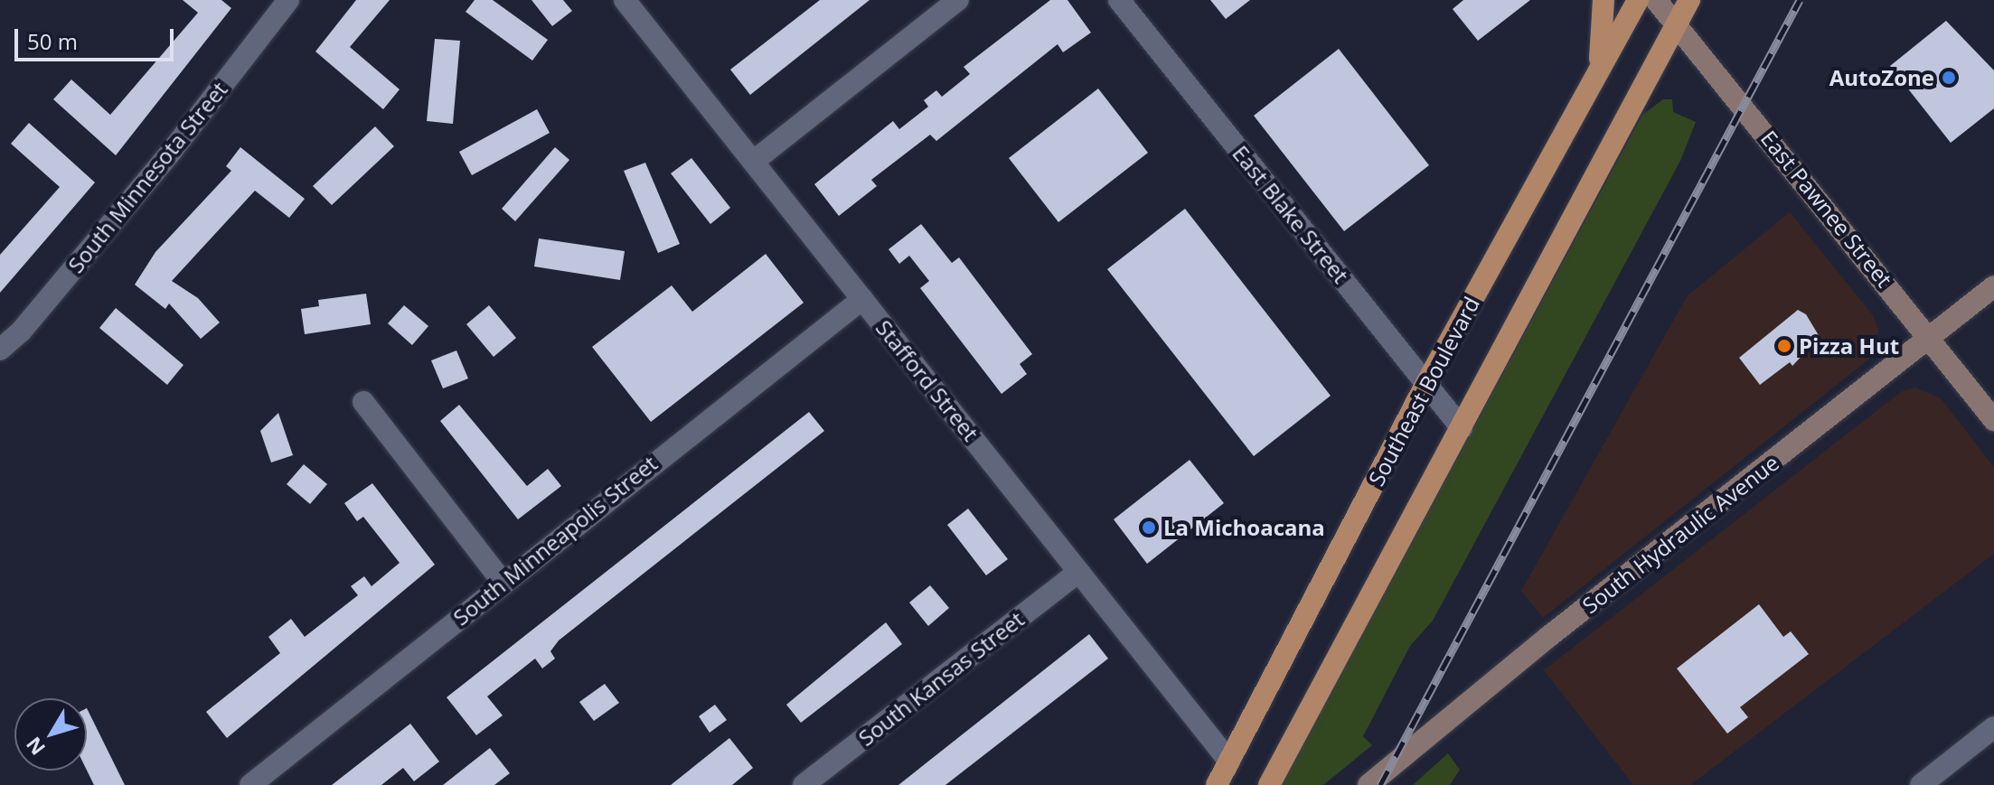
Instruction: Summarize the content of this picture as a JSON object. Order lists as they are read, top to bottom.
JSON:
{
  "streets": {
    "main road": ["Southeast Boulevard"],
    "street": [
      "South Minnesota Street",
      "East Pawnee Street",
      "East Blake Street",
      "Stafford Street",
      "South Hydraulic Avenue",
      "South Minneapolis Street",
      "South Kansas Street"
    ]
  },
  "crossings": [
    ["East Pawnee Street", "South Hydraulic Avenue"],
    ["East Blake Street", "Southeast Boulevard"],
    ["Stafford Street", "Southeast Boulevard"],
    ["Stafford Street", "South Minneapolis Street"],
    ["Stafford Street", "South Kansas Street"]
  ],
  "places": ["AutoZone", "Pizza Hut", "La Michoacana"],
  "scale_bar": "50 m",
  "north": "bottom left"
}
